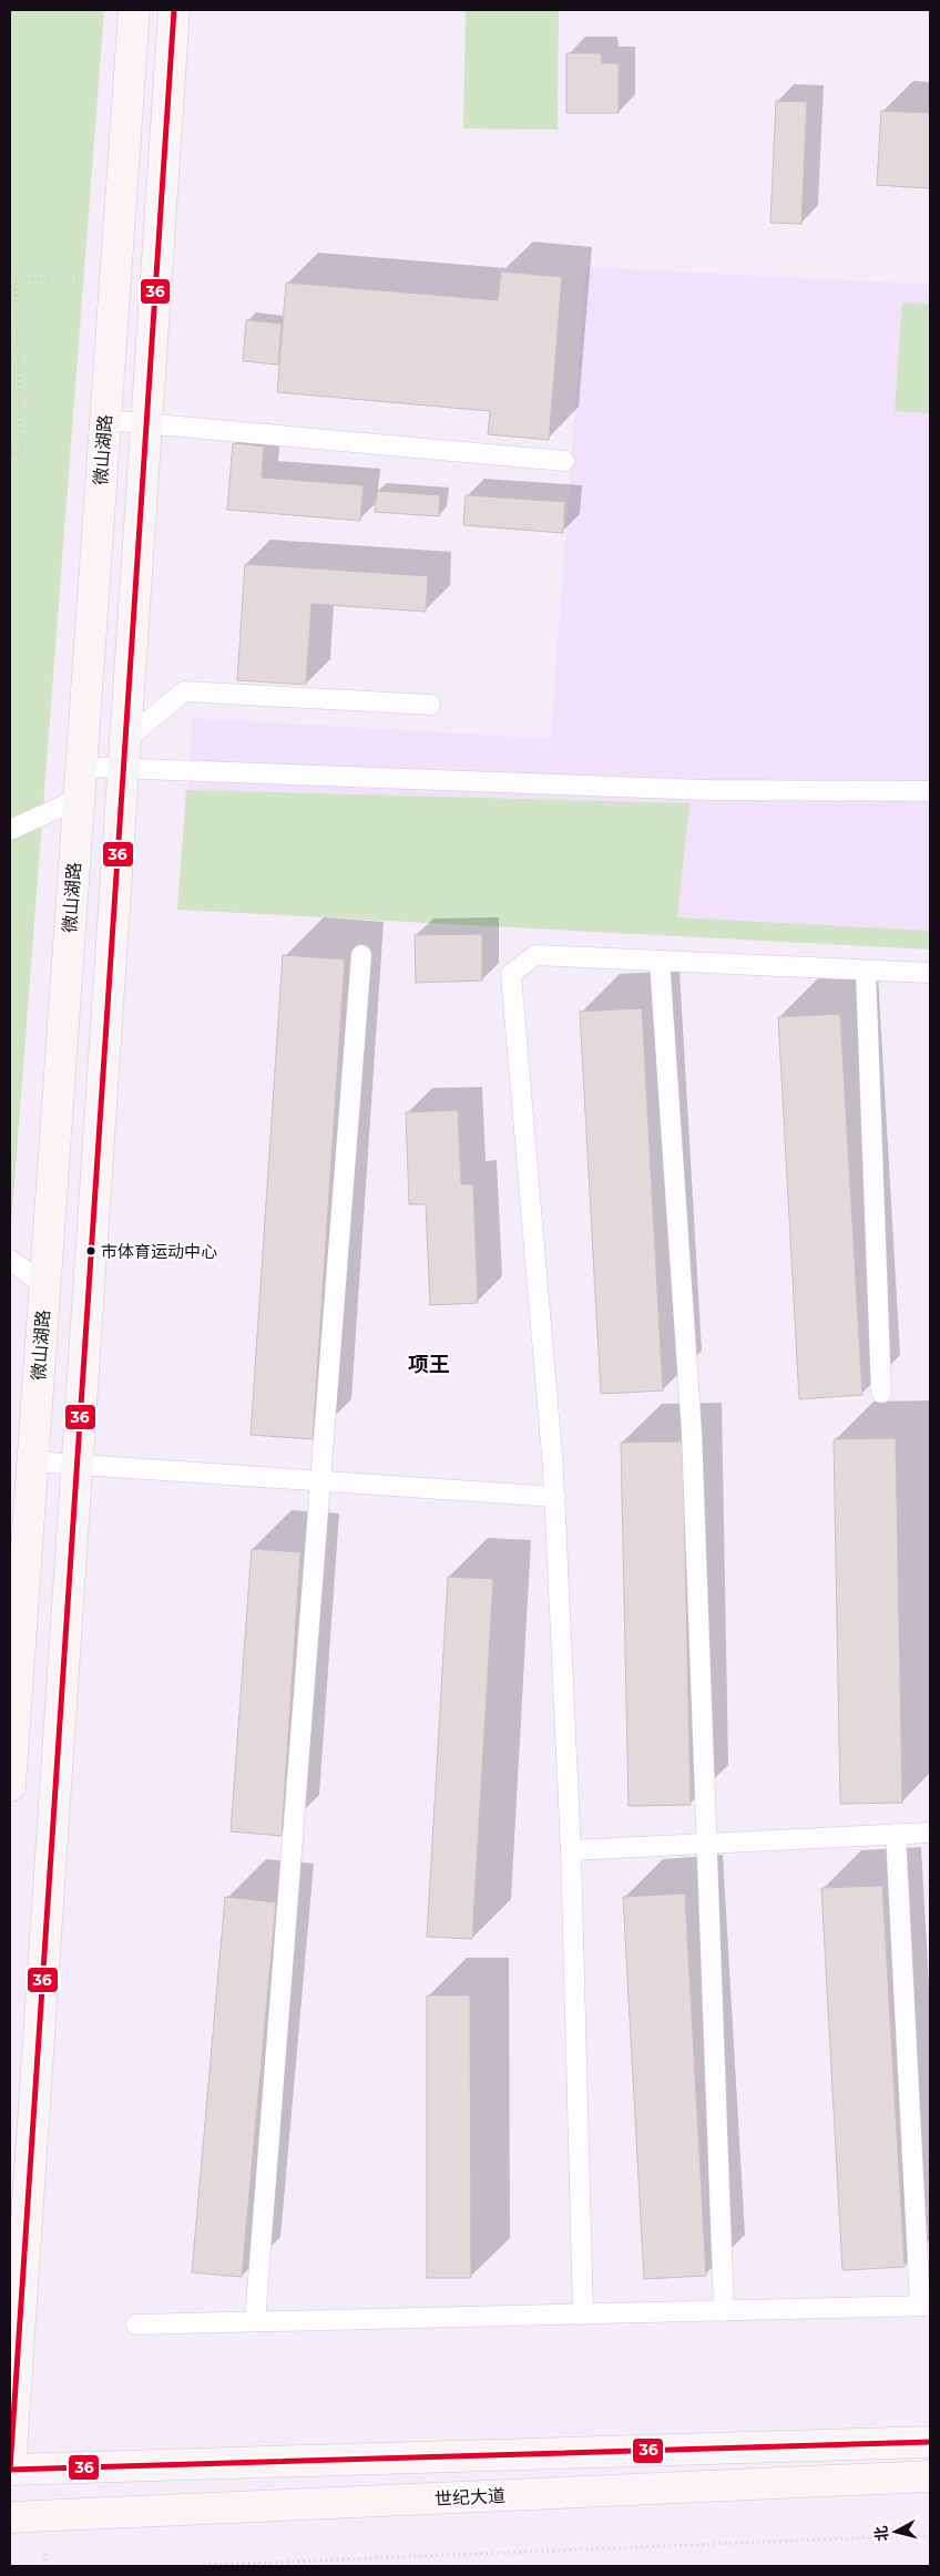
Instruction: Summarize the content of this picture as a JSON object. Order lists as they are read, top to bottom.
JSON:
{
  "streets": {
    "street": ["微山湖路", "世纪大道"]
  },
  "districts": ["项王"],
  "places": ["市体育运动中心"],
  "lines": ["transit line 36"],
  "north": "left"
}
